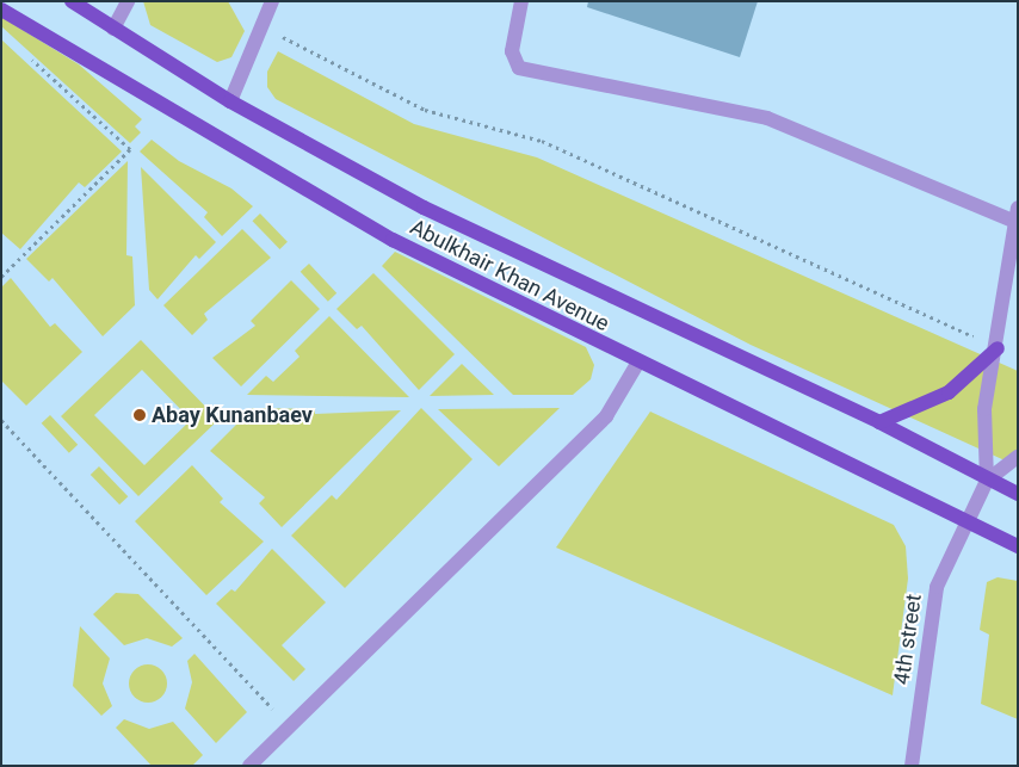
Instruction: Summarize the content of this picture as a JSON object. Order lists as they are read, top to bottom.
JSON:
{
  "streets": {
    "main road": ["Abulkhair Khan Avenue"],
    "street": ["4th street"]
  },
  "crossings": [
    ["Abulkhair Khan Avenue", "4th street"]
  ],
  "places": ["Abay Kunanbaev"]
}
